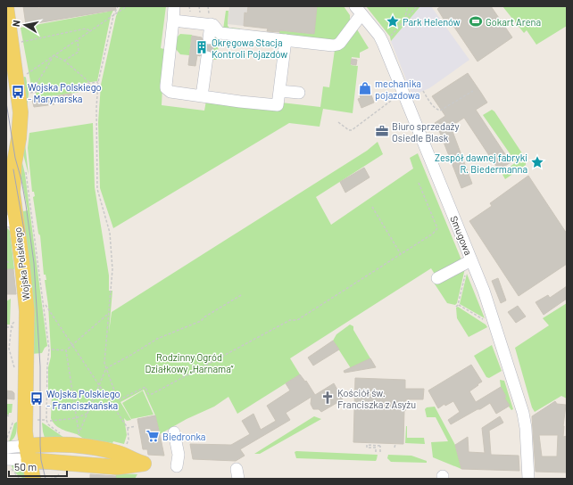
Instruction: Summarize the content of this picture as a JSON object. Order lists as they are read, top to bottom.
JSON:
{
  "streets": {
    "main road": ["Wojska Polskiego"],
    "street": ["Smugowa"]
  },
  "parks": ["Rodzinny Ogród Działkowy „Harnama”"],
  "places": {
    "place": ["Park Helenów", "Zespół dawnej fabryki R. Biedermanna"],
    "sports": ["Gokart Arena"],
    "building": ["Okręgowa Stacja Kontroli Pojazdów"],
    "shop": ["mechanika pojazdowa"],
    "bus stop": ["Wojska Polskiego - Marynarska", "Wojska Polskiego - Franciszkańska"],
    "office": ["Biuro sprzedaży Osiedle Blask"],
    "church": ["Kościół św. Franciszka z Asyżu"],
    "supermarket": ["Biedronka"]
  },
  "scale_bar": "50 m",
  "north": "left"
}
